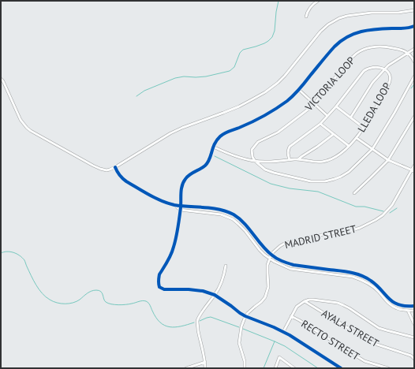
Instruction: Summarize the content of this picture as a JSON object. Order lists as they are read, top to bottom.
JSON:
{
  "streets": {
    "street": [
      "VICTORIA LOOP",
      "LLEDA LOOP",
      "MADRID STREET",
      "AYALA STREET",
      "RECTO STREET"
    ]
  },
  "crossings": [
    ["VICTORIA LOOP", "LLEDA LOOP"]
  ]
}
